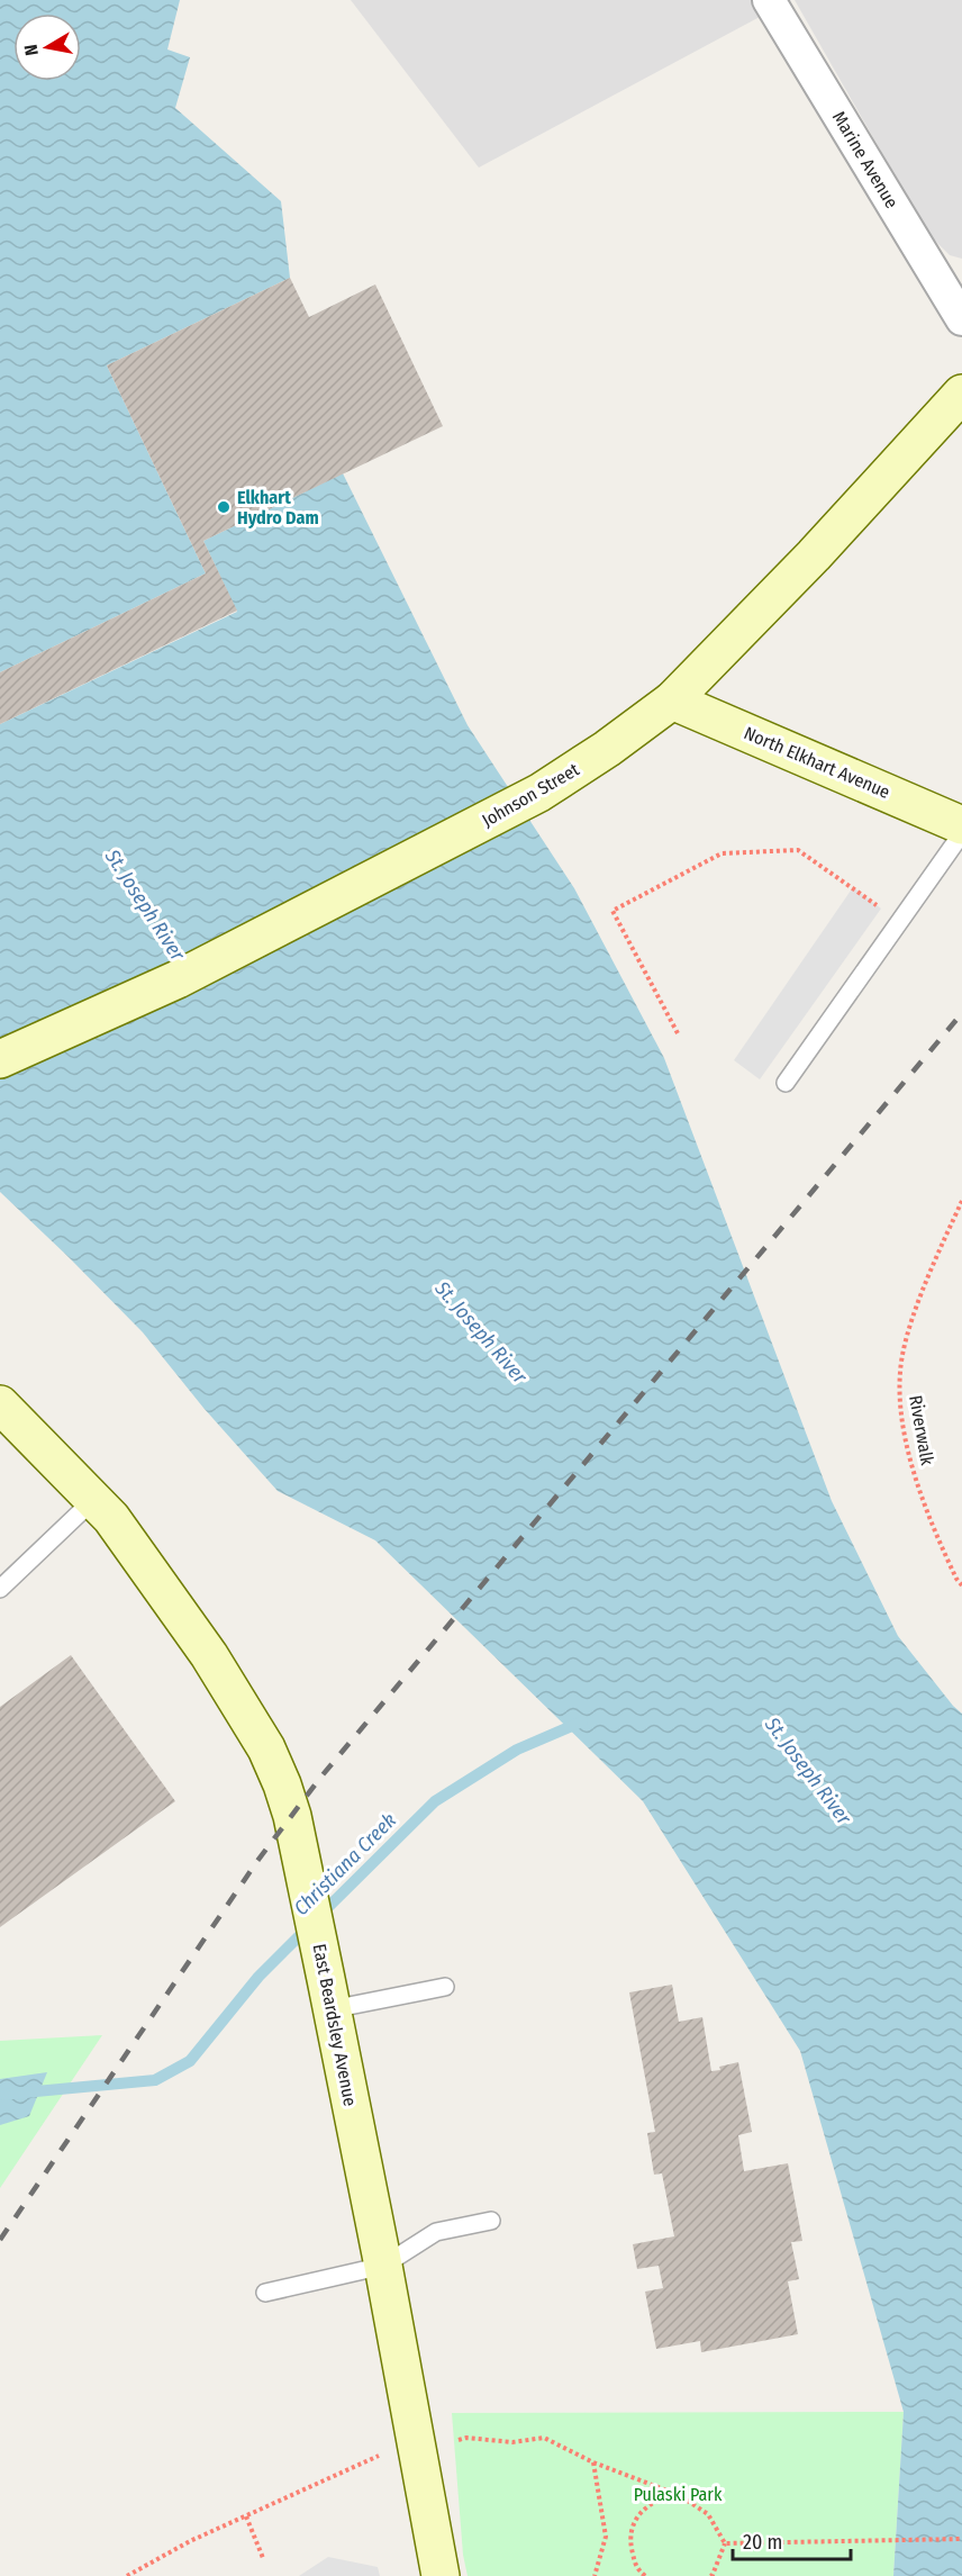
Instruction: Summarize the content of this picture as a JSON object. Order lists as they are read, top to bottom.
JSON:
{
  "streets": {
    "main road": ["North Elkhart Avenue", "Johnson Street", "East Beardsley Avenue"],
    "street": ["Marine Avenue"],
    "path": ["Riverwalk"]
  },
  "crossings": [
    ["North Elkhart Avenue", "Johnson Street"]
  ],
  "water": ["St. Joseph River", "Christiana Creek"],
  "parks": ["Pulaski Park"],
  "places": ["Elkhart Hydro Dam"],
  "scale_bar": "20 m",
  "north": "left"
}
